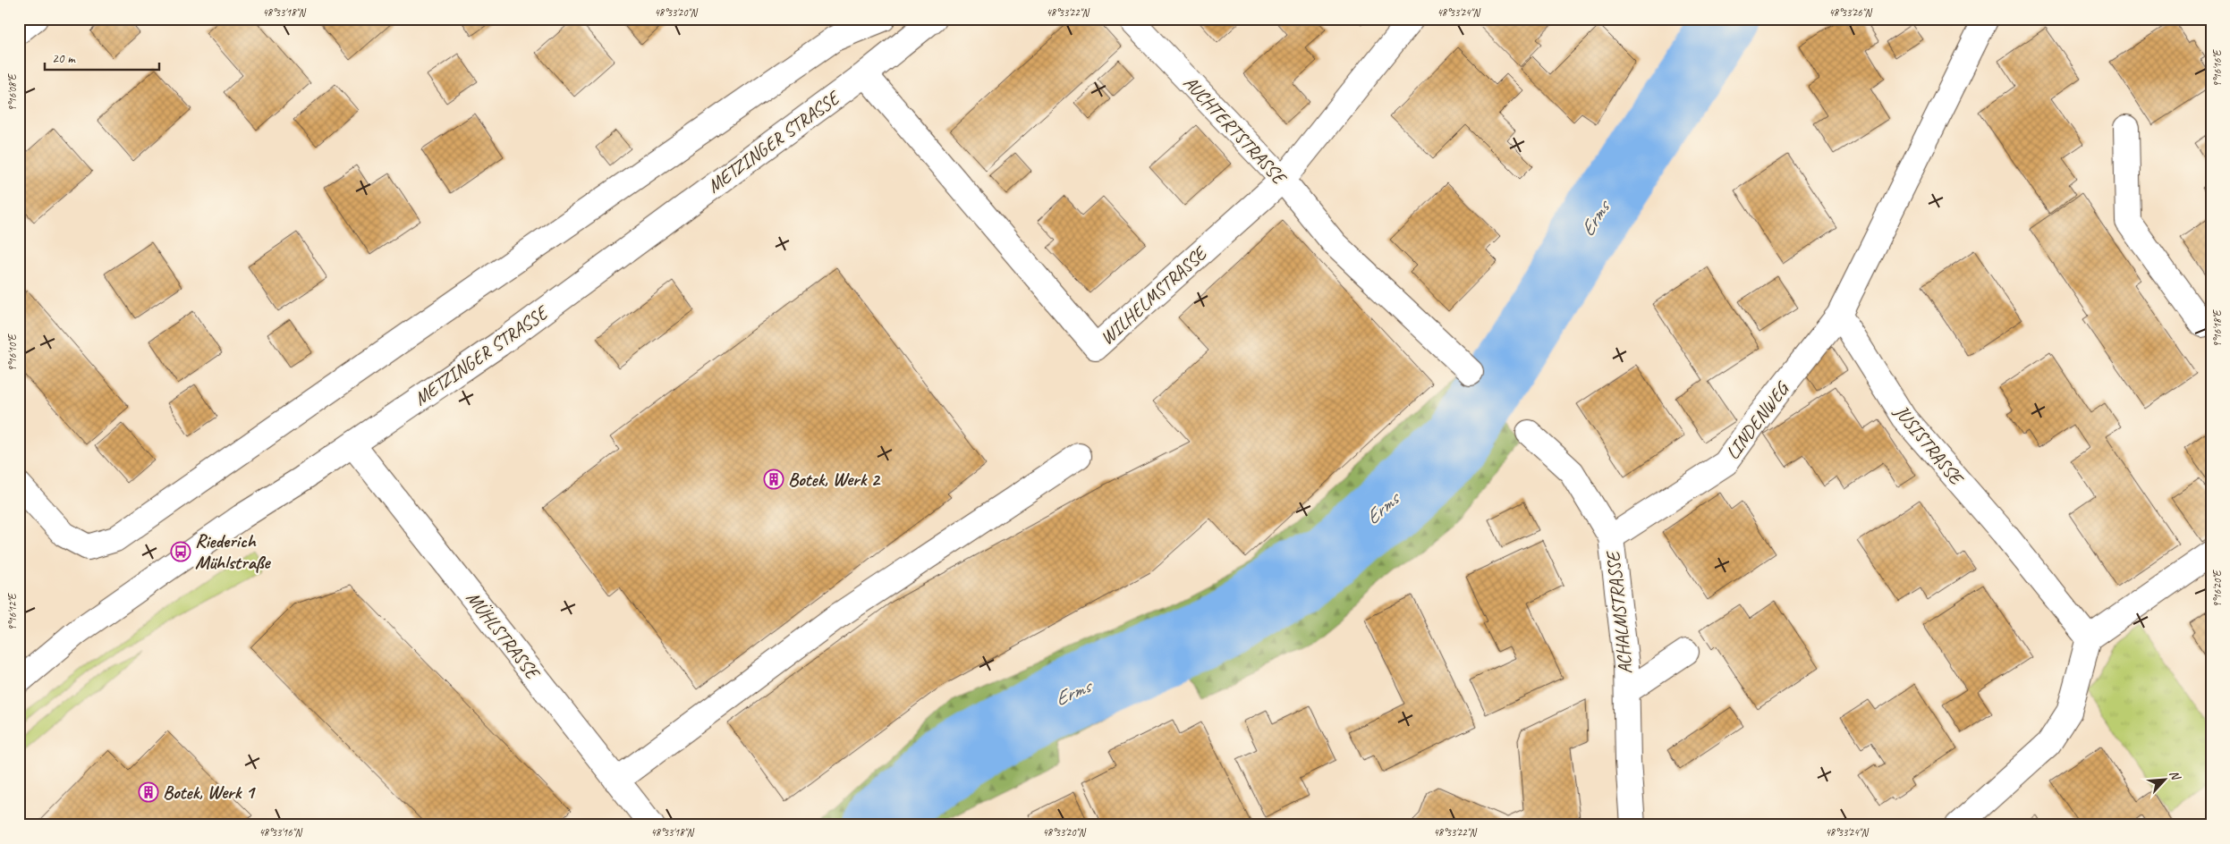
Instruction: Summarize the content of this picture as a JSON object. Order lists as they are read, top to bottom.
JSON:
{
  "streets": {
    "street": [
      "AUCHTERTSTRASSE",
      "METZINGER STRASSE",
      "WILHELMSTRASSE",
      "LINDENWEG",
      "JUSISTRASSE",
      "ACHALMSTRASSE",
      "MÜHLSTRASSE"
    ]
  },
  "crossings": [
    ["AUCHTERTSTRASSE", "WILHELMSTRASSE"],
    ["METZINGER STRASSE", "WILHELMSTRASSE"],
    ["METZINGER STRASSE", "MÜHLSTRASSE"],
    ["LINDENWEG", "JUSISTRASSE"],
    ["LINDENWEG", "ACHALMSTRASSE"]
  ],
  "water": ["Erms"],
  "places": {
    "building": ["Botek, Werk 2", "Botek, Werk 1"],
    "bus stop": ["Riederich Mühlstraße"]
  },
  "scale_bar": "20 m",
  "north": "top right",
  "coordinates": [
    "48°33'18\"N",
    "48°33'20\"N",
    "48°33'22\"N",
    "48°33'24\"N",
    "48°33'26\"N",
    "9°16'16\"E",
    "9°16'08\"E",
    "9°16'18\"E",
    "9°16'10\"E",
    "9°16'20\"E",
    "9°16'12\"E",
    "48°33'16\"N"
  ]
}
